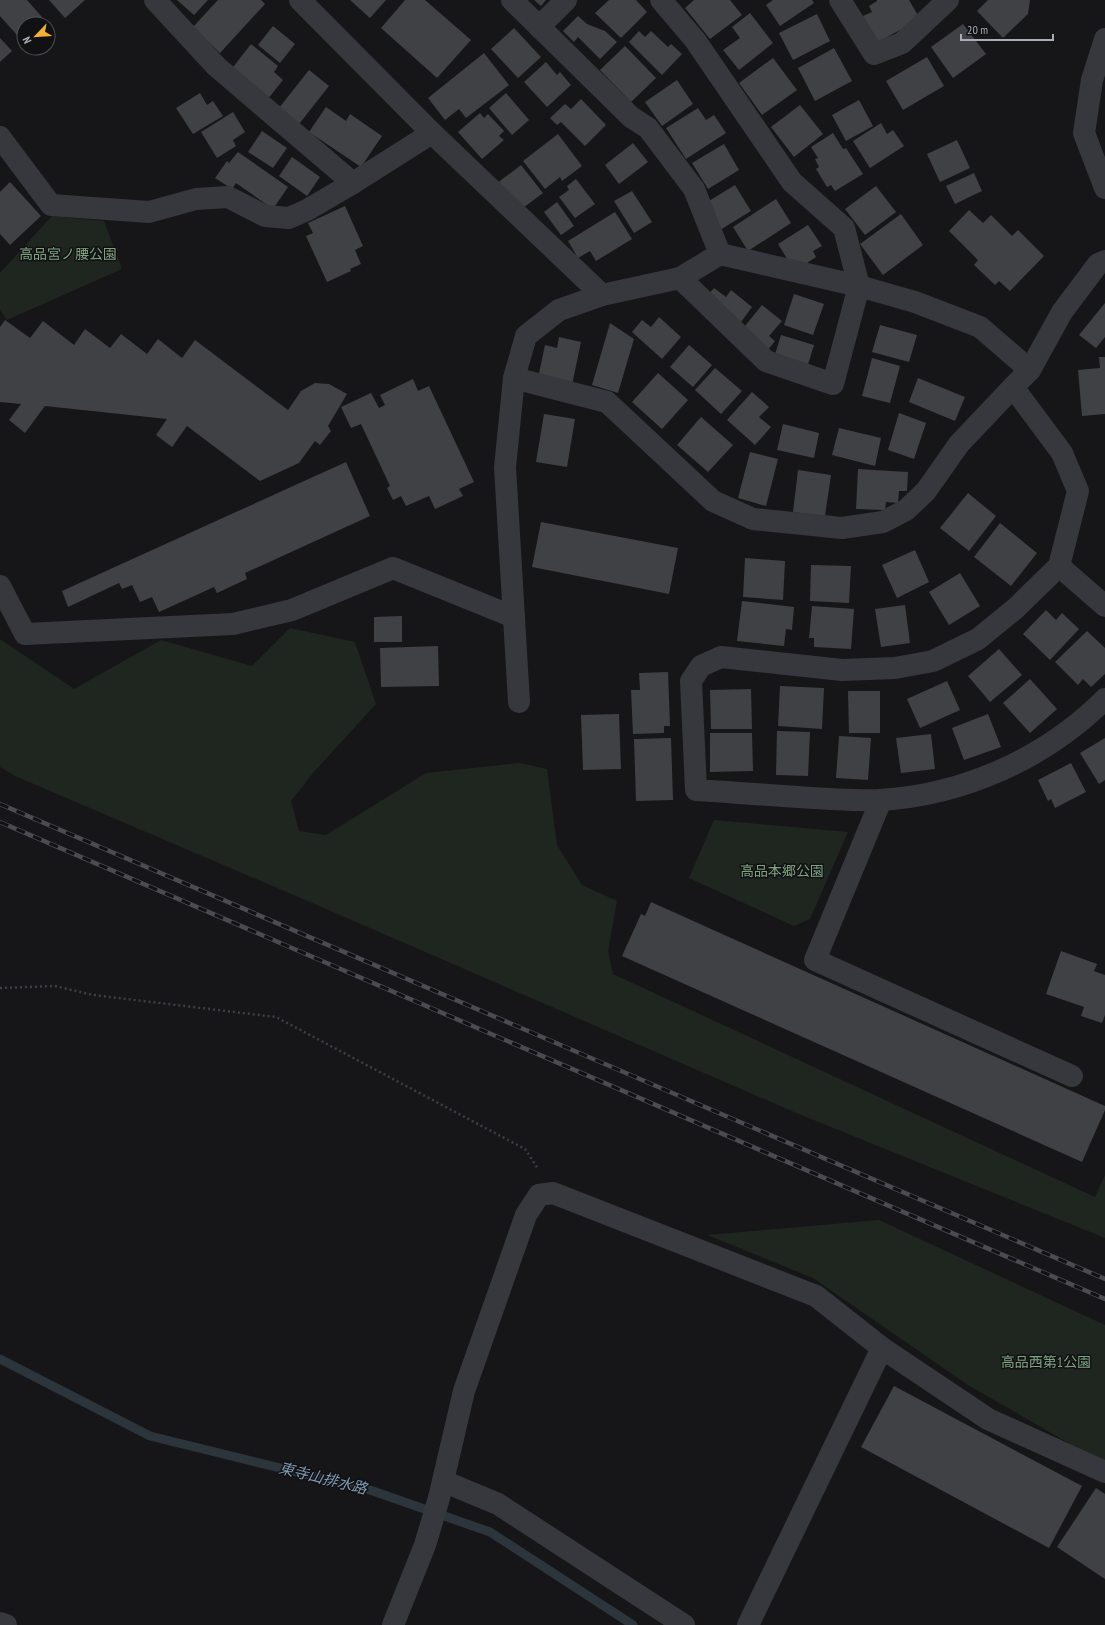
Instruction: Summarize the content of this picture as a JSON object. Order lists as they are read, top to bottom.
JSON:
{
  "water": ["東寺山排水路"],
  "parks": ["高品宮ノ腰公園", "高品本郷公園", "高品西第1公園"],
  "scale_bar": "20 m",
  "north": "bottom left"
}
